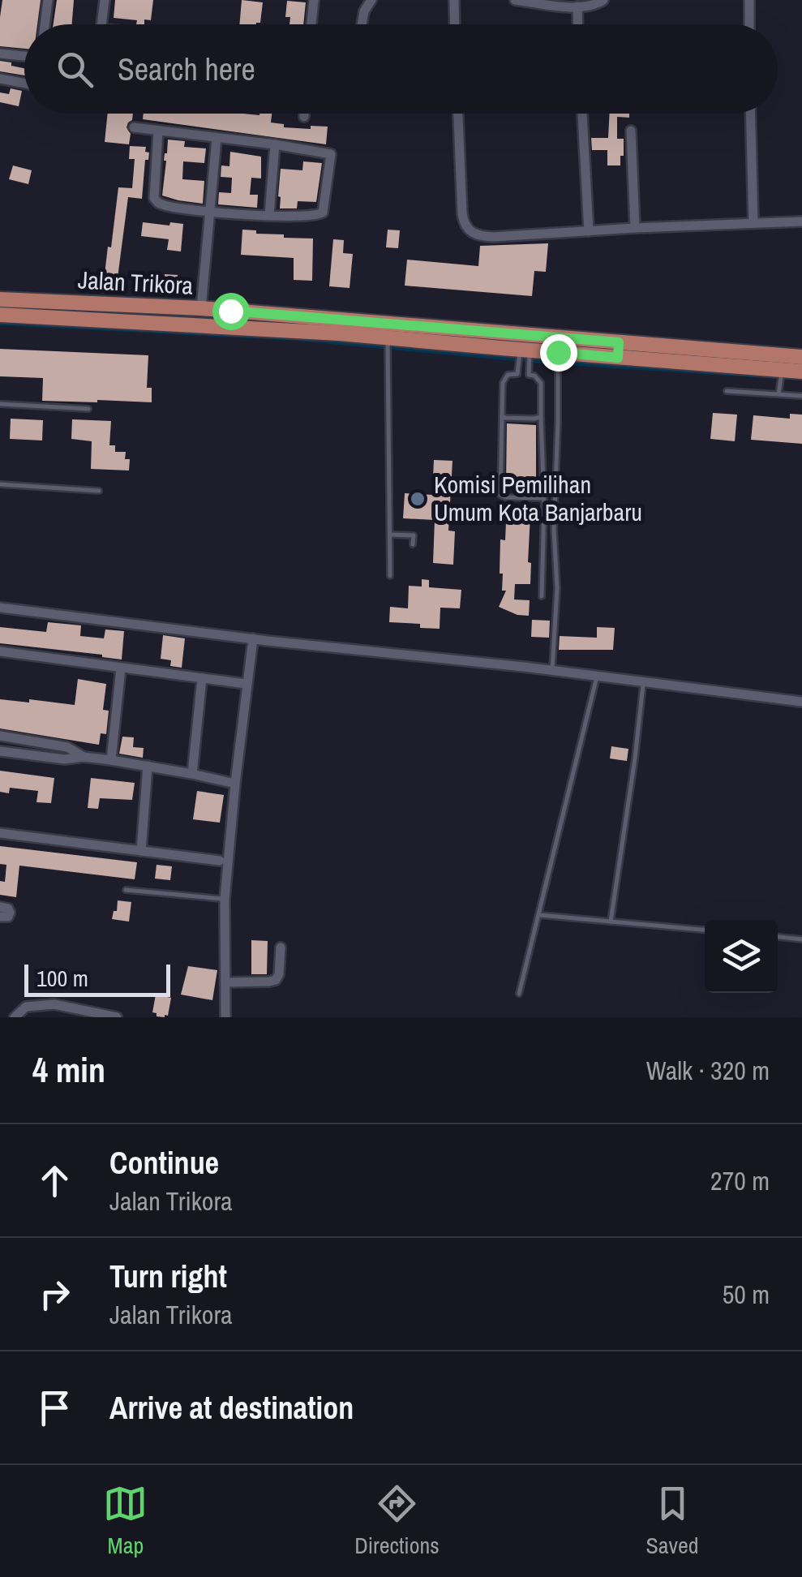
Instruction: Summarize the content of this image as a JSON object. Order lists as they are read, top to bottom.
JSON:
{
  "streets": {
    "main road": ["Jalan Trikora"]
  },
  "places": ["Komisi Pemilihan Umum Kota Banjarbaru"],
  "scale_bar": "100 m",
  "page": {
    "search": "Search here",
    "scale": "100 m",
    "heading": ["4 min", "Walk · 320 m"],
    "list": [
      ["Continue", "Jalan Trikora", "270 m"],
      ["Turn right", "Jalan Trikora", "50 m"],
      "Arrive at destination"
    ],
    "nav": ["Map", "Directions", "Saved"]
  }
}
